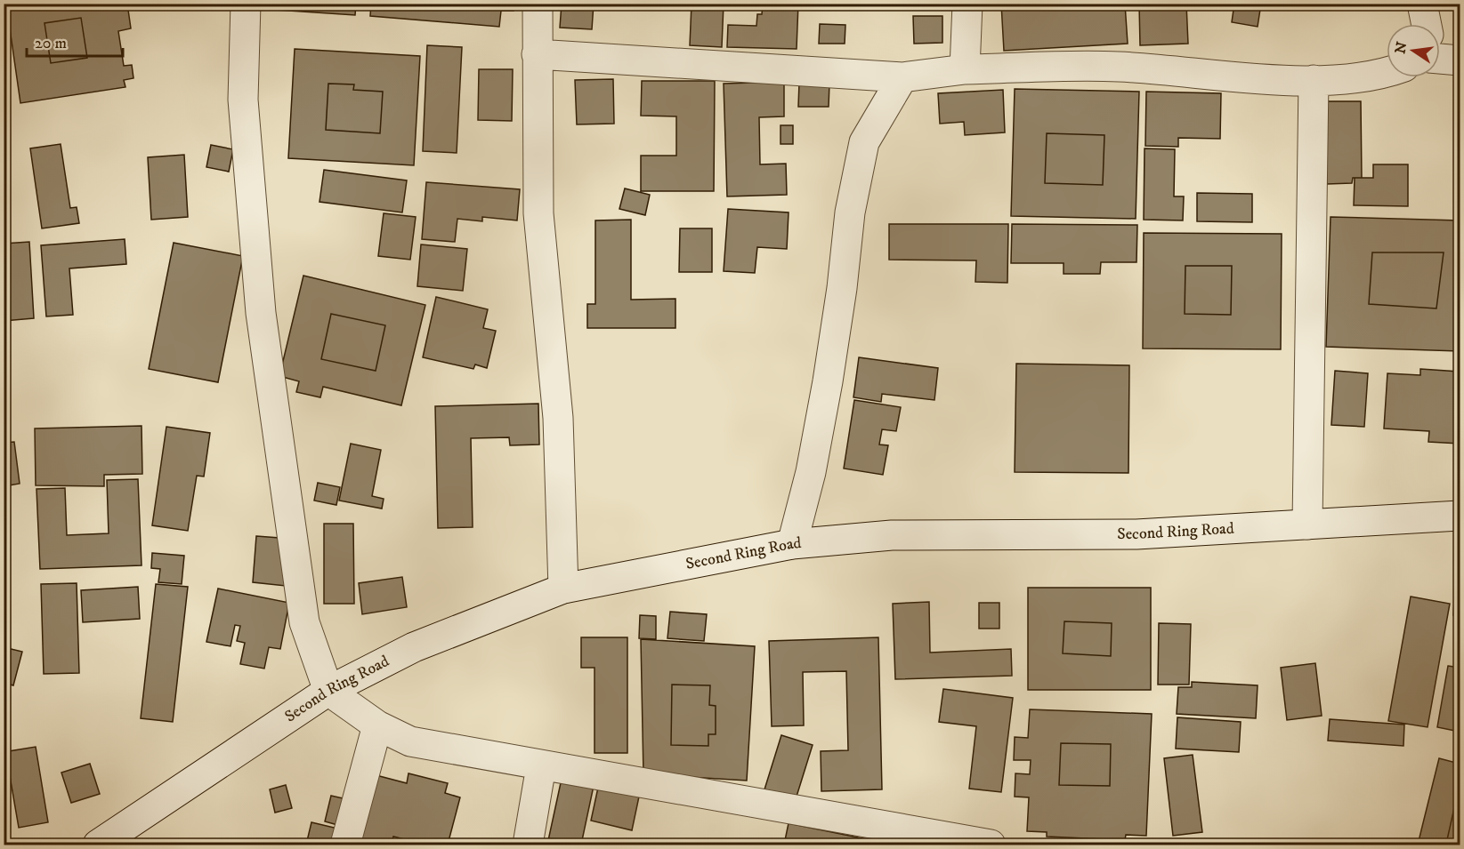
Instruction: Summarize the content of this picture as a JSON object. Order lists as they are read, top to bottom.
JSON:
{
  "streets": {
    "street": ["Second Ring Road"]
  },
  "scale_bar": "20 m",
  "north": "left"
}
